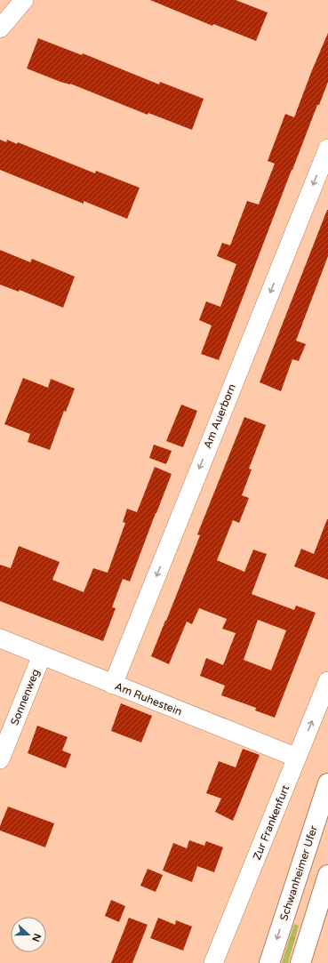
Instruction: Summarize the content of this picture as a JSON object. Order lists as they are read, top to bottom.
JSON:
{
  "streets": {
    "main road": ["Schwanheimer Ufer"],
    "street": [
      "Am Auerborn",
      "Sonnenweg",
      "Am Ruhestein",
      "Zur Frankenfurt"
    ]
  },
  "crossings": [
    ["Am Auerborn", "Am Ruhestein"],
    ["Sonnenweg", "Am Ruhestein"],
    ["Am Ruhestein", "Zur Frankenfurt"]
  ],
  "one_way": ["Am Auerborn"],
  "north": "right"
}
